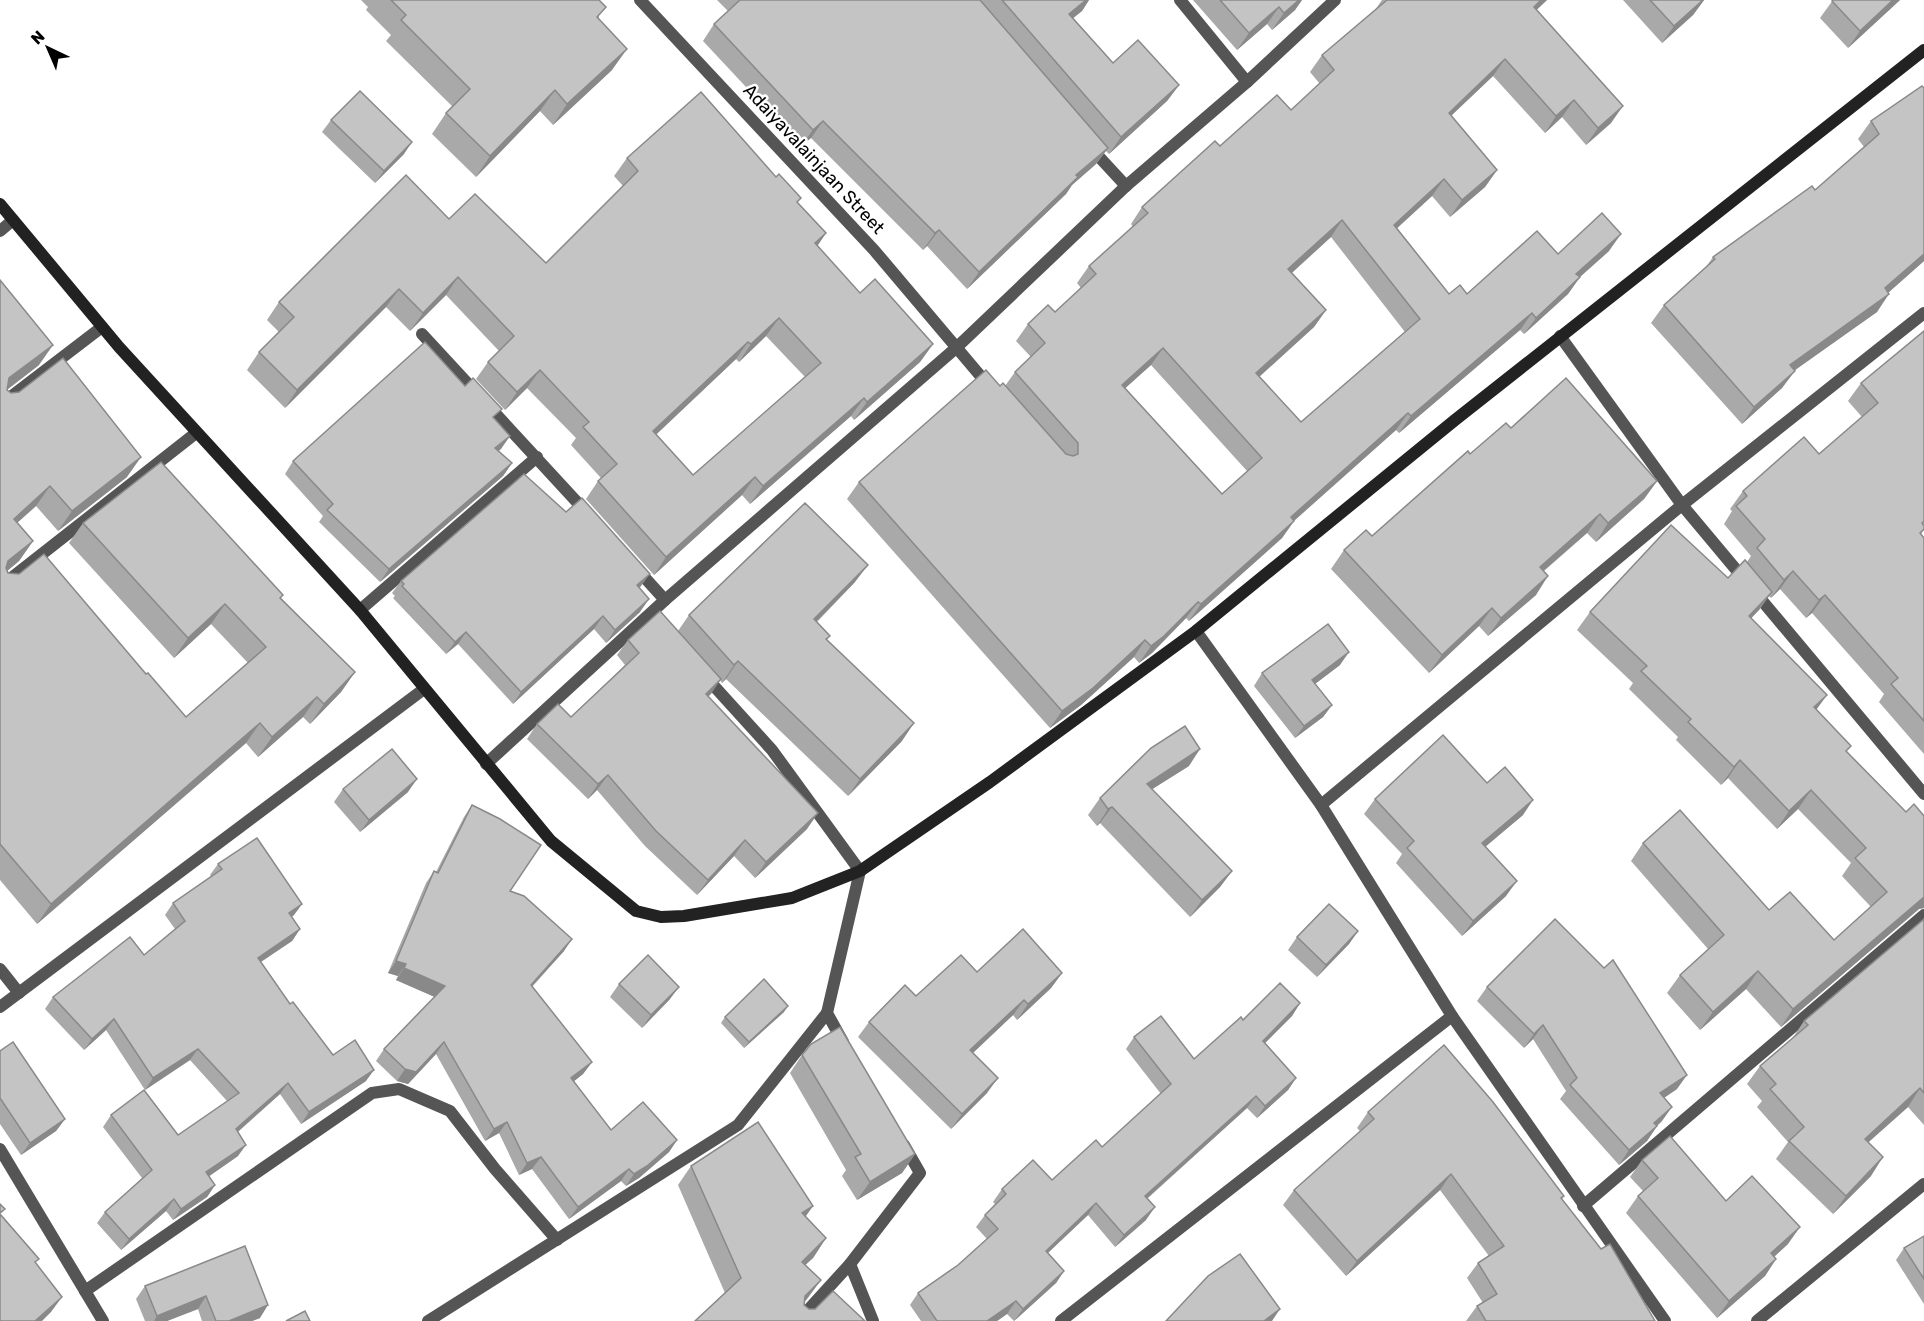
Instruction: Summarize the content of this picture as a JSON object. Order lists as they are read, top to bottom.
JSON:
{
  "streets": {
    "street": ["Adaiyavalainjaan Street"]
  },
  "north": "top left"
}
